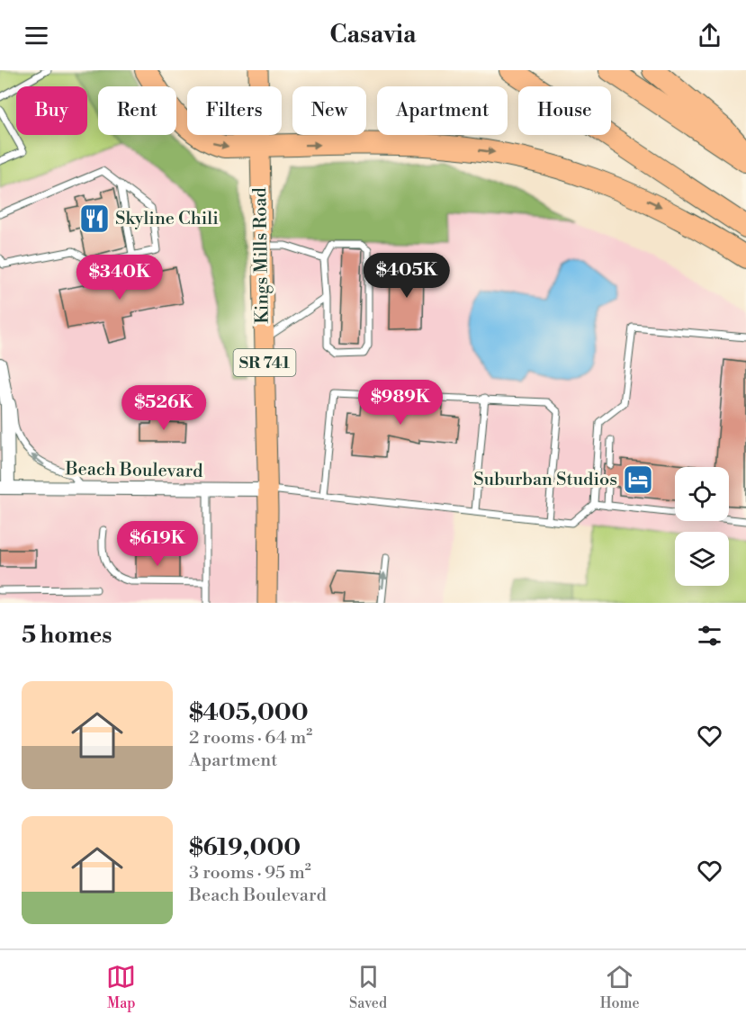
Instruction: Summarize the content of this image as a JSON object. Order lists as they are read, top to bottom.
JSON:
{
  "streets": {
    "main road": ["Kings Mills Road", "SR 741"],
    "street": ["Beach Boulevard"]
  },
  "crossings": [
    ["Kings Mills Road", "Beach Boulevard"]
  ],
  "places": {
    "restaurant": ["Skyline Chili"],
    "hotel": ["Suburban Studios"]
  },
  "page": {
    "header": "Casavia",
    "chip": [
      "Buy",
      "Rent",
      "Filters",
      "New",
      "Apartment",
      "House"
    ],
    "price": [
      "$405K",
      "$340K",
      "$989K",
      "$526K",
      "$619K"
    ],
    "heading": "5 homes",
    "list": [
      {
        "name": "$405,000",
        "note": "2 rooms · 64 m² · Apartment"
      },
      {
        "name": "$619,000",
        "note": "3 rooms · 95 m² · Beach Boulevard"
      }
    ],
    "tabs": ["Map", "Saved", "Home"]
  }
}
